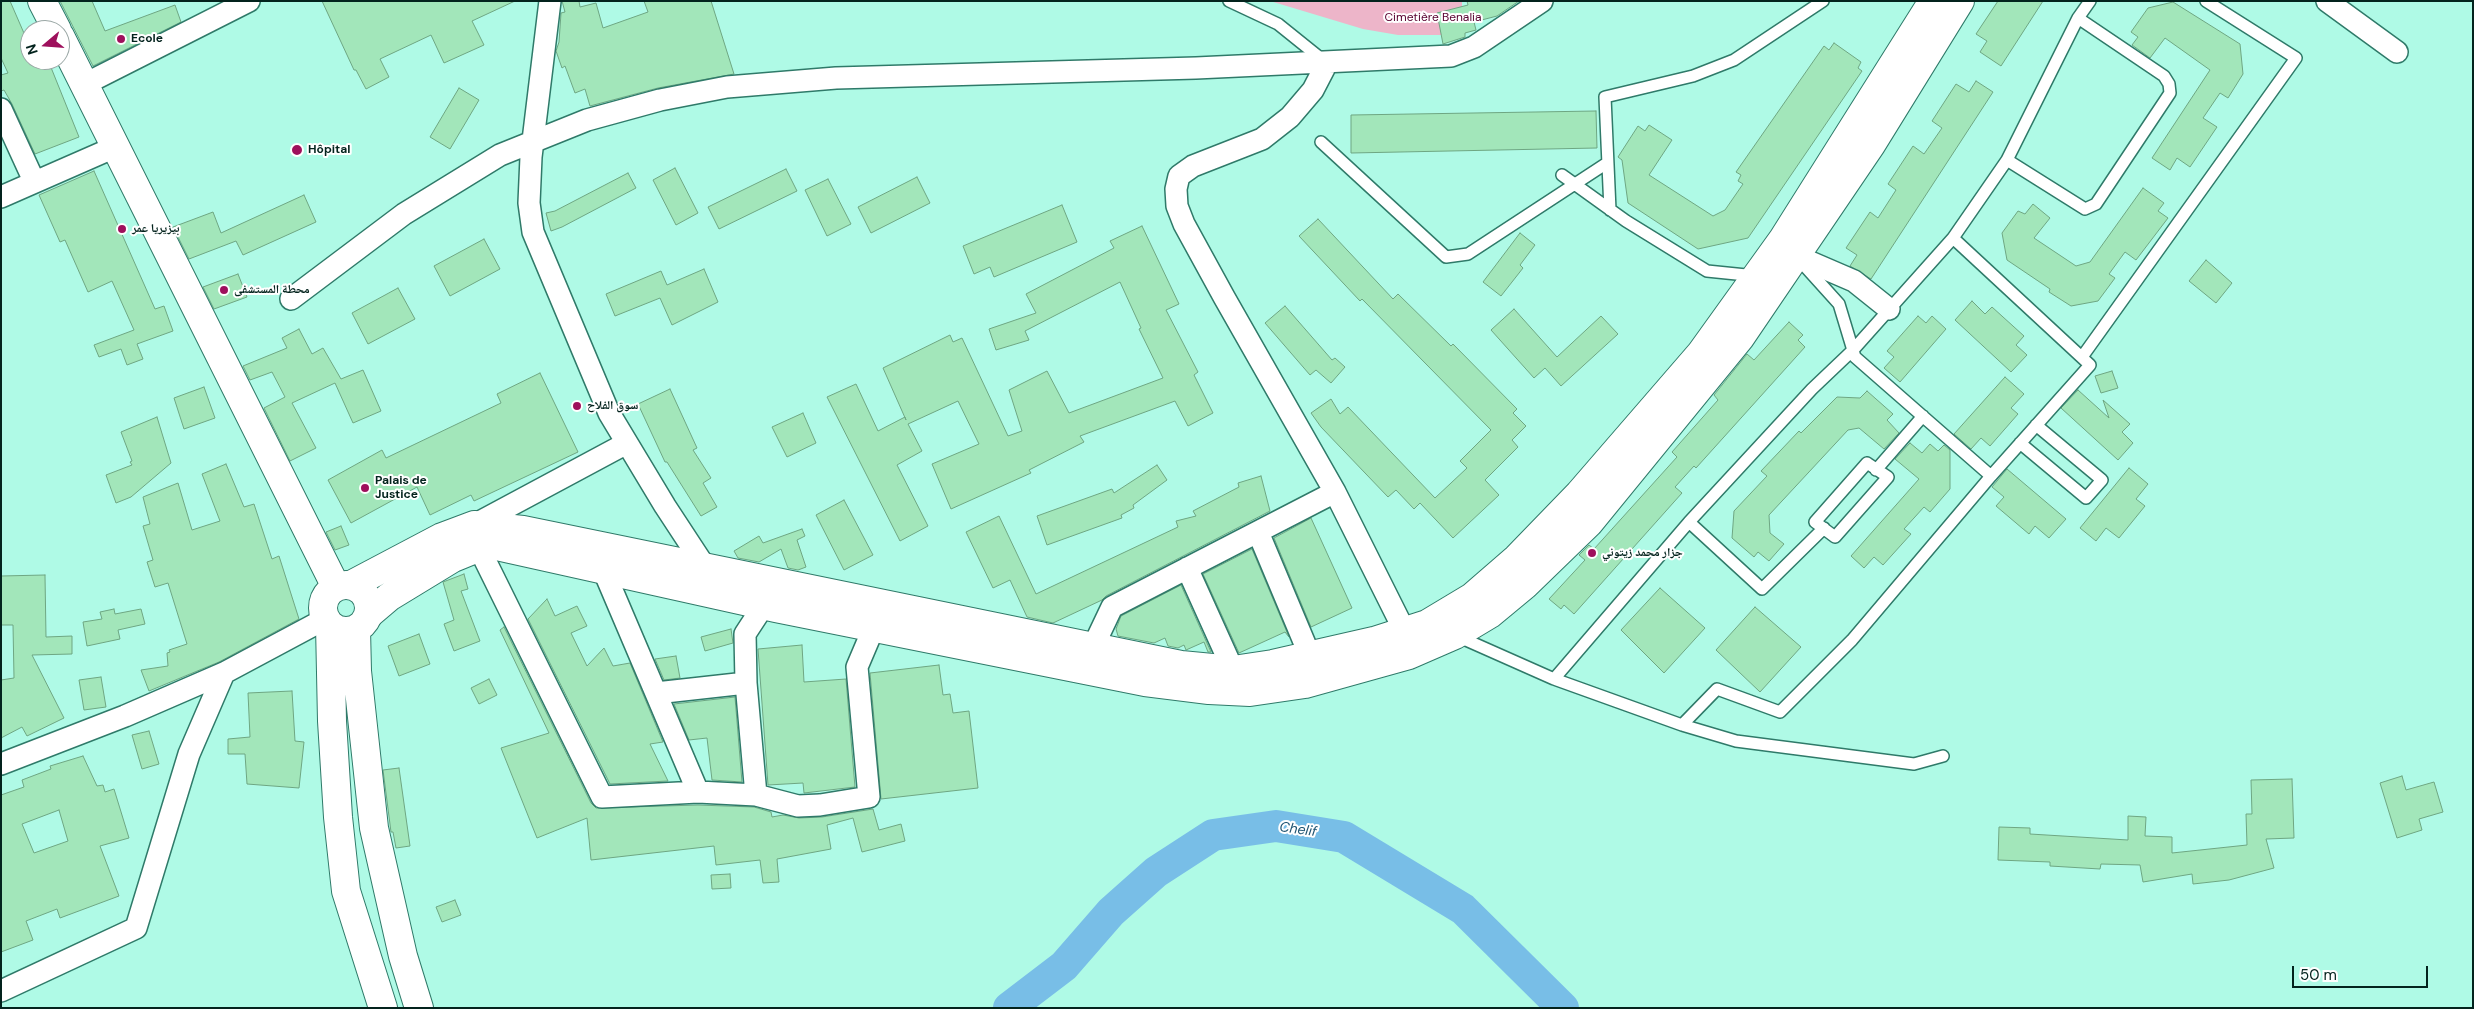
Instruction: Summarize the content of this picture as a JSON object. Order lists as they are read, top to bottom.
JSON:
{
  "water": ["Chelif"],
  "parks": ["Cimetière Benalia"],
  "places": [
    "Ecole",
    "Hôpital",
    "بيزيريا عمر",
    "محطة المستشفى",
    "سوق الفلاح",
    "Palais de Justice",
    "جزار محمد زيتوني"
  ],
  "scale_bar": "50 m",
  "north": "left"
}
